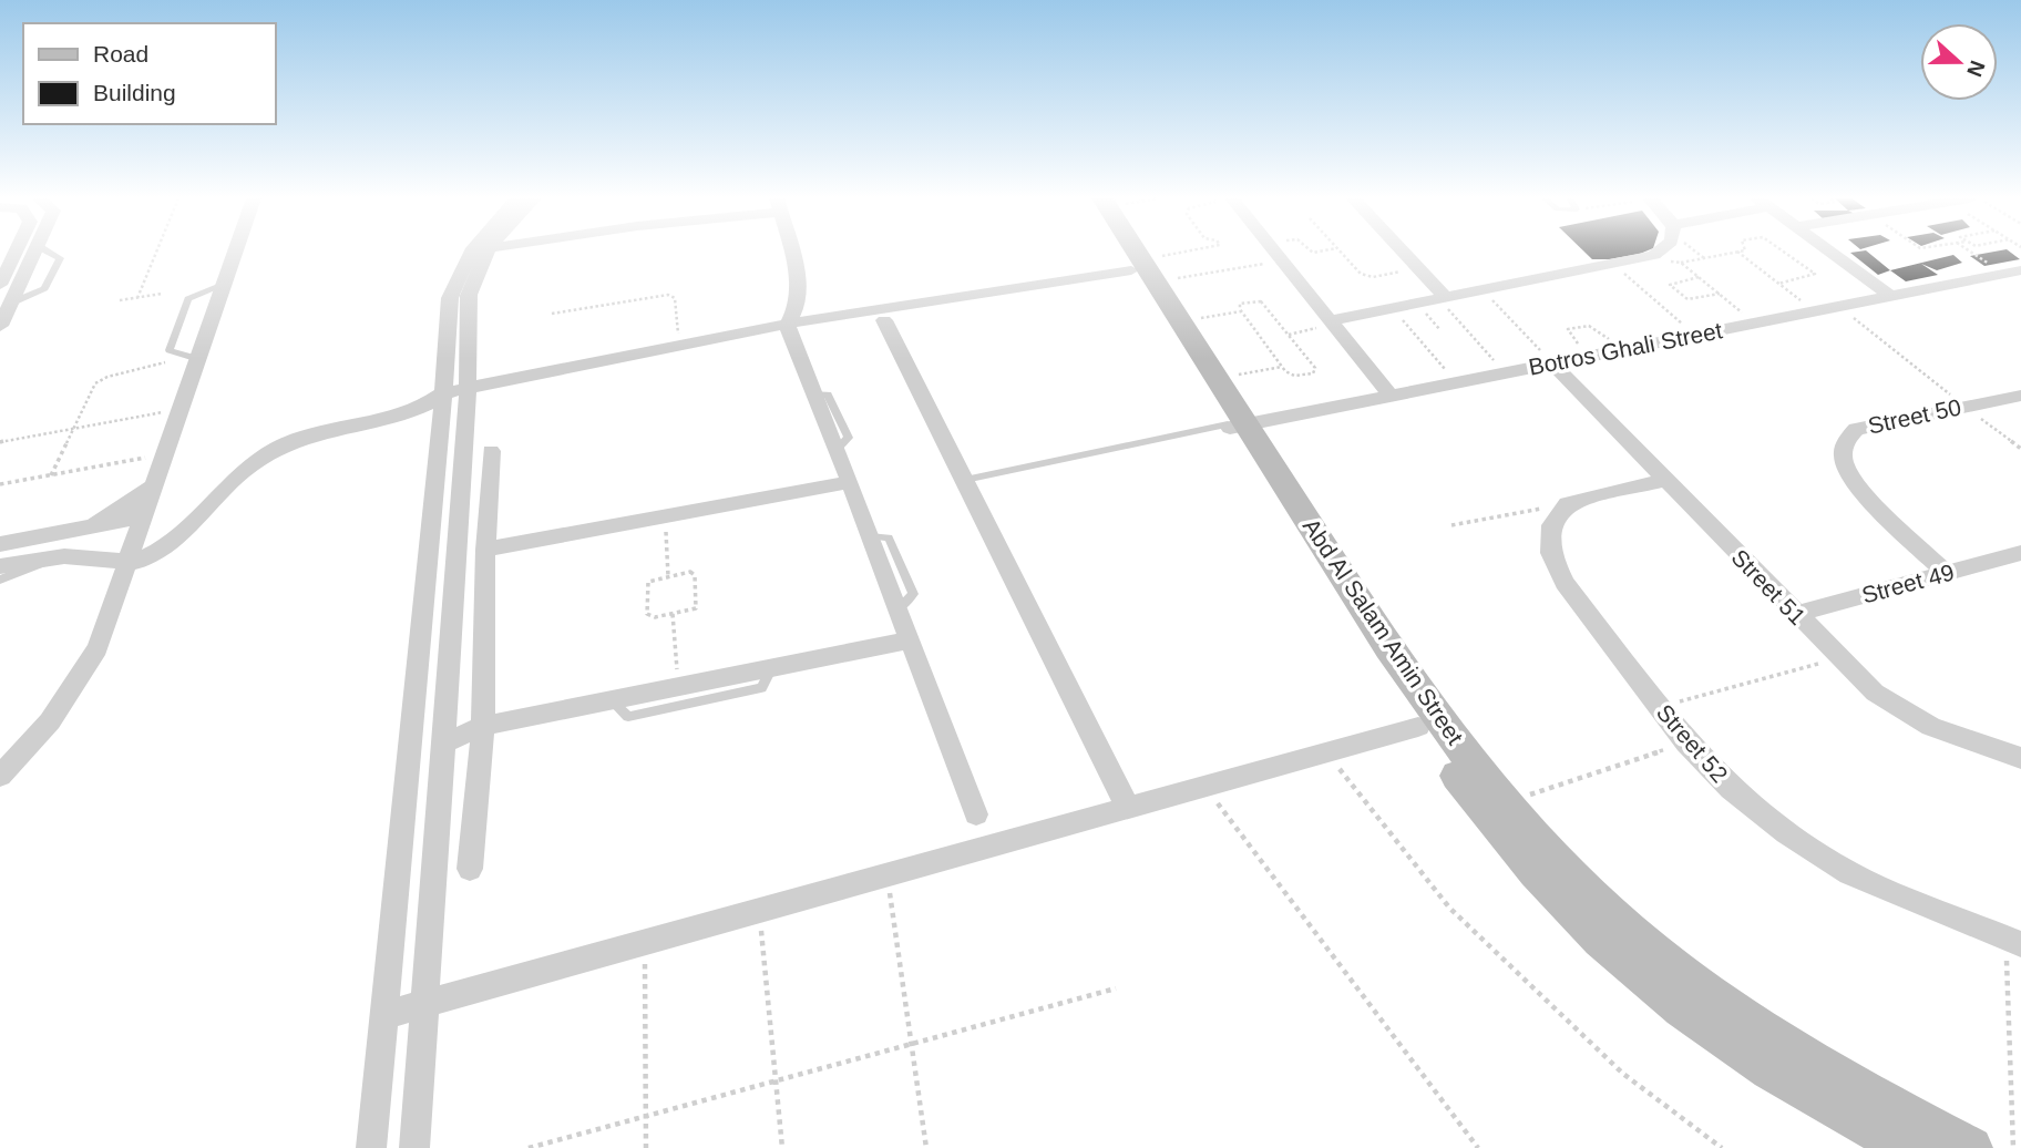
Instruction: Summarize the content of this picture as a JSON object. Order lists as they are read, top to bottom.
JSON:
{
  "streets": {
    "street": [
      "Botros Ghali Street",
      "Street 50",
      "Street 49",
      "Street 51",
      "Abd Al Salam Amin Street",
      "Street 52"
    ]
  },
  "crossings": [
    ["Botros Ghali Street", "Street 51"],
    ["Botros Ghali Street", "Abd Al Salam Amin Street"],
    ["Street 50", "Street 49"],
    ["Street 49", "Street 51"]
  ],
  "legend": ["Road", "Building"],
  "north": "right"
}
